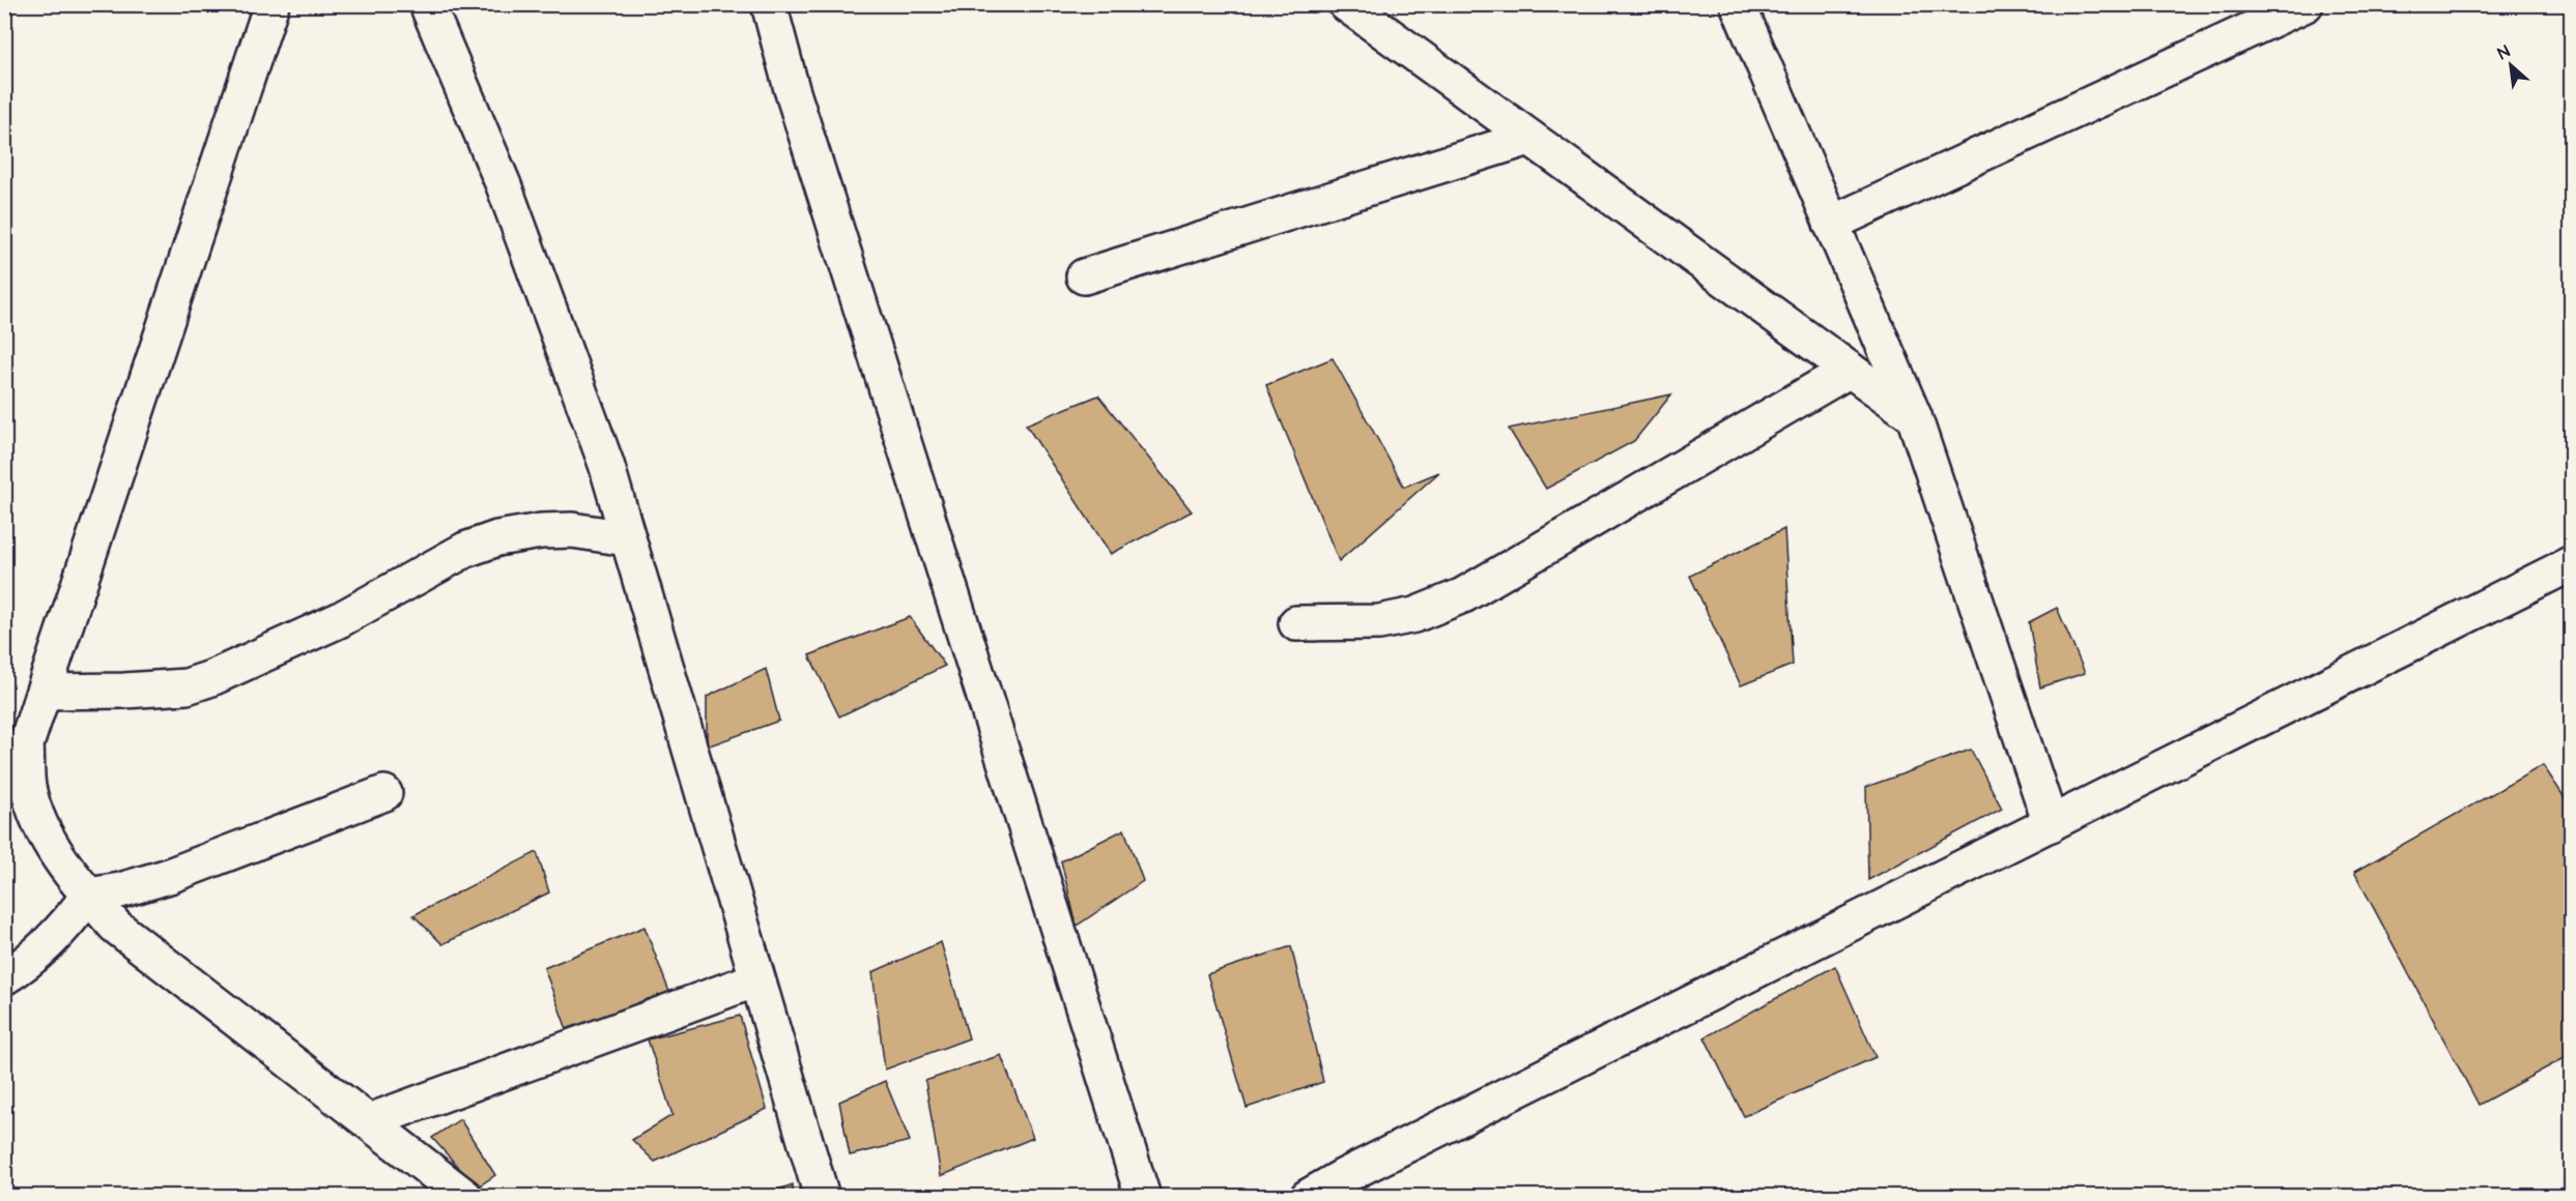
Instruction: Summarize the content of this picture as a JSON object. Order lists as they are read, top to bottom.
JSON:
{
  "north": "top left"
}
